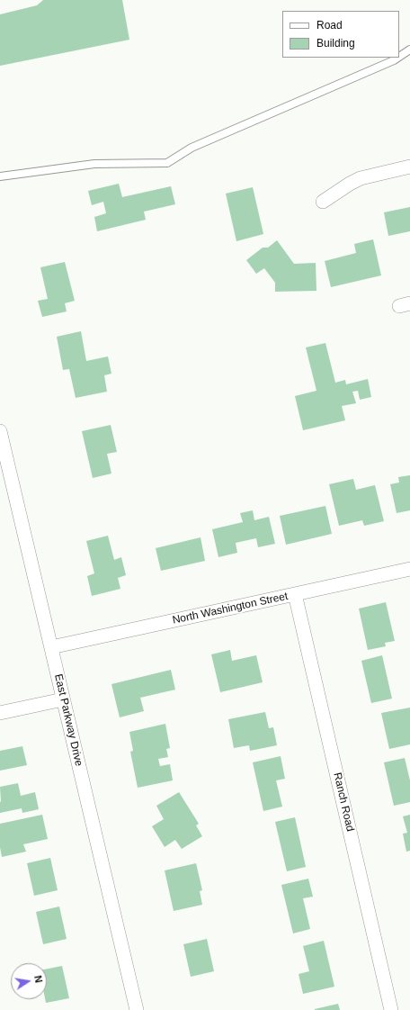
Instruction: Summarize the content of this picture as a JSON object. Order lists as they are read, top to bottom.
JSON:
{
  "streets": {
    "street": ["North Washington Street", "East Parkway Drive", "Ranch Road"]
  },
  "crossings": [
    ["North Washington Street", "East Parkway Drive"],
    ["North Washington Street", "Ranch Road"]
  ],
  "legend": ["Road", "Building"],
  "north": "right"
}
